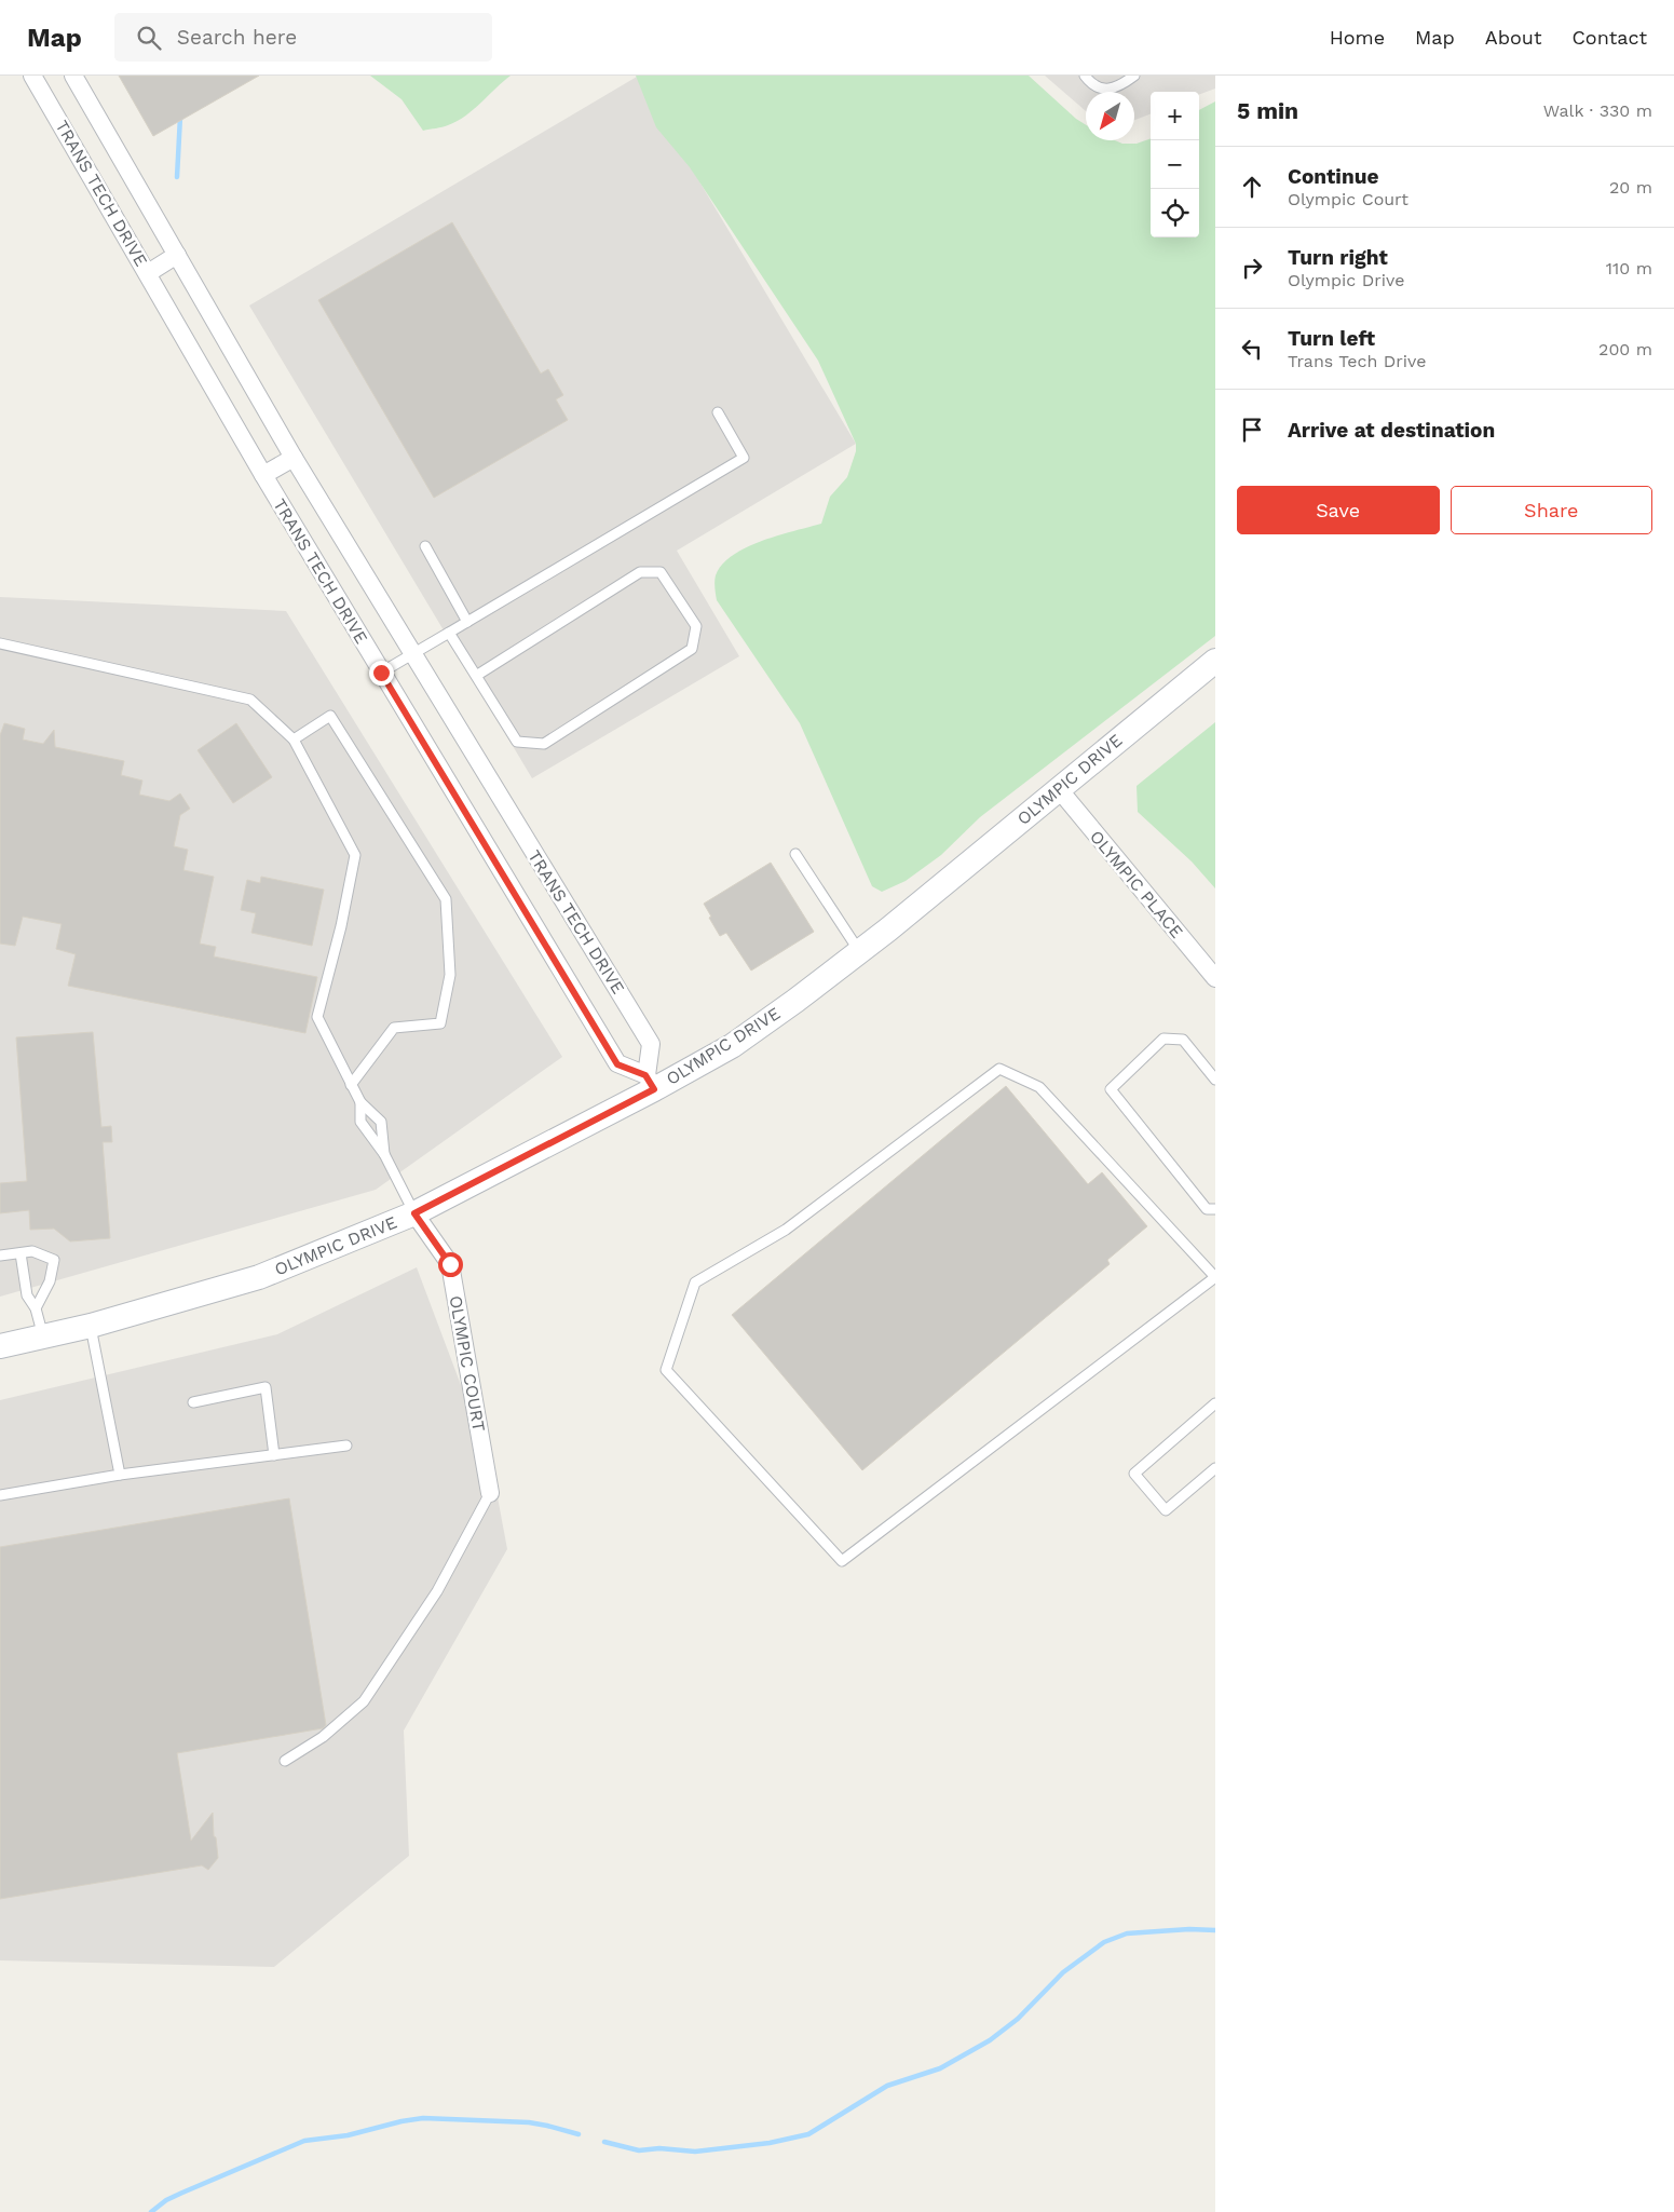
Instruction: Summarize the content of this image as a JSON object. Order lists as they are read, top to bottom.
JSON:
{
  "streets": {
    "street": [
      "TRANS TECH DRIVE",
      "OLYMPIC DRIVE",
      "OLYMPIC PLACE",
      "OLYMPIC COURT"
    ]
  },
  "crossings": [
    ["TRANS TECH DRIVE", "OLYMPIC DRIVE"],
    ["OLYMPIC DRIVE", "OLYMPIC PLACE"],
    ["OLYMPIC DRIVE", "OLYMPIC COURT"]
  ],
  "north": "bottom left",
  "page": {
    "header": "Map",
    "search": "Search here",
    "nav": [
      "Home",
      "Map",
      "About",
      "Contact"
    ],
    "heading": ["5 min", "Walk · 330 m"],
    "map_buttons": ["+", "−"],
    "list": [
      ["Continue", "Olympic Court", "20 m"],
      ["Turn right", "Olympic Drive", "110 m"],
      ["Turn left", "Trans Tech Drive", "200 m"],
      "Arrive at destination"
    ],
    "buttons": ["Save", "Share"]
  }
}
